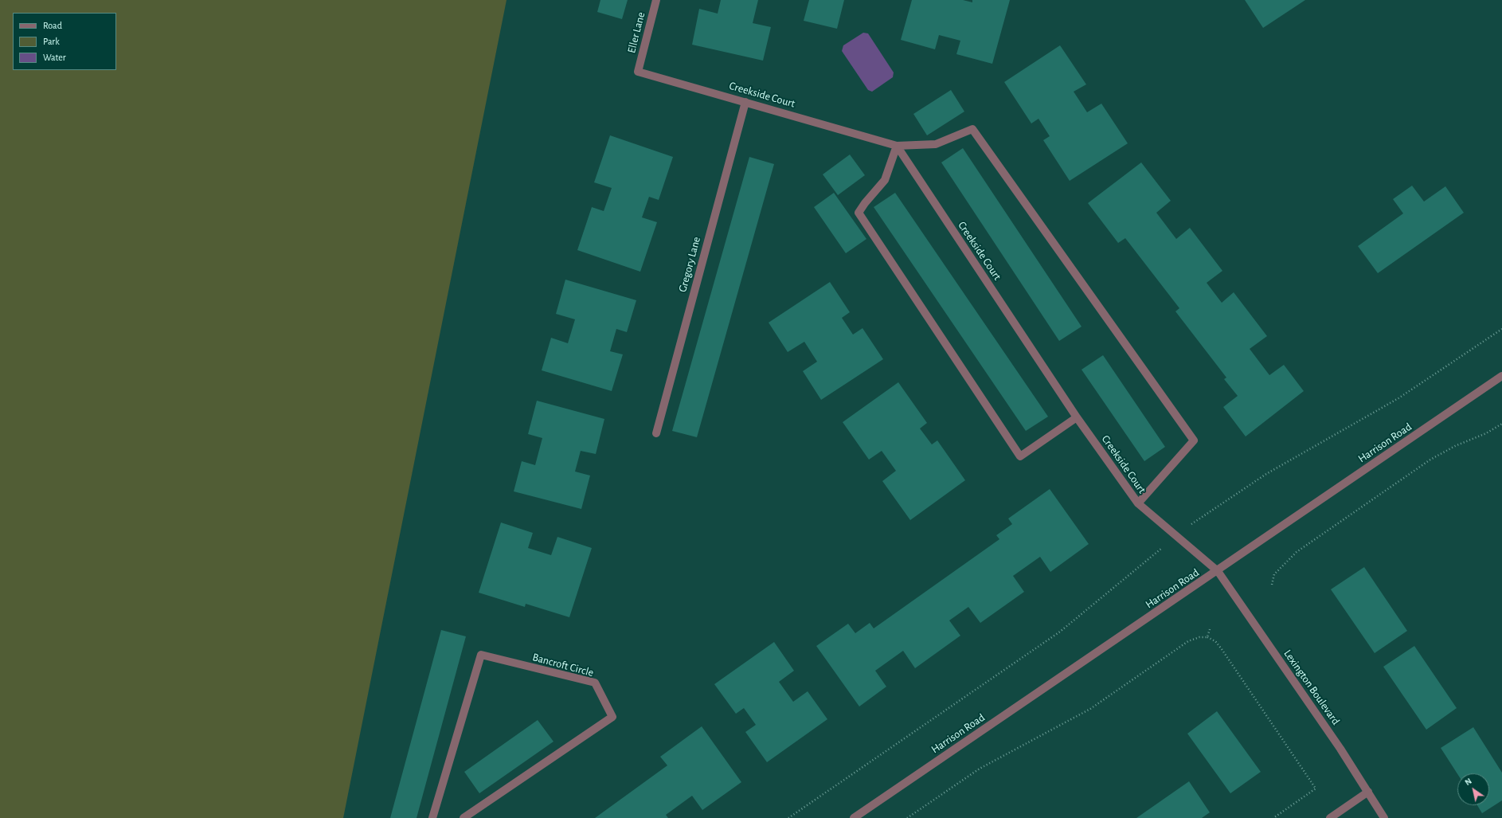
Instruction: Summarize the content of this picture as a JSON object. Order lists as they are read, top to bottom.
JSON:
{
  "streets": {
    "street": [
      "Eller Lane",
      "Creekside Court",
      "Gregory Lane",
      "Harrison Road",
      "Bancroft Circle",
      "Lexington Boulevard"
    ]
  },
  "crossings": [
    ["Eller Lane", "Creekside Court"],
    ["Creekside Court", "Gregory Lane"],
    ["Creekside Court", "Harrison Road"],
    ["Creekside Court", "Lexington Boulevard"],
    ["Harrison Road", "Lexington Boulevard"]
  ],
  "legend": ["Road", "Park", "Water"],
  "north": "top left"
}
